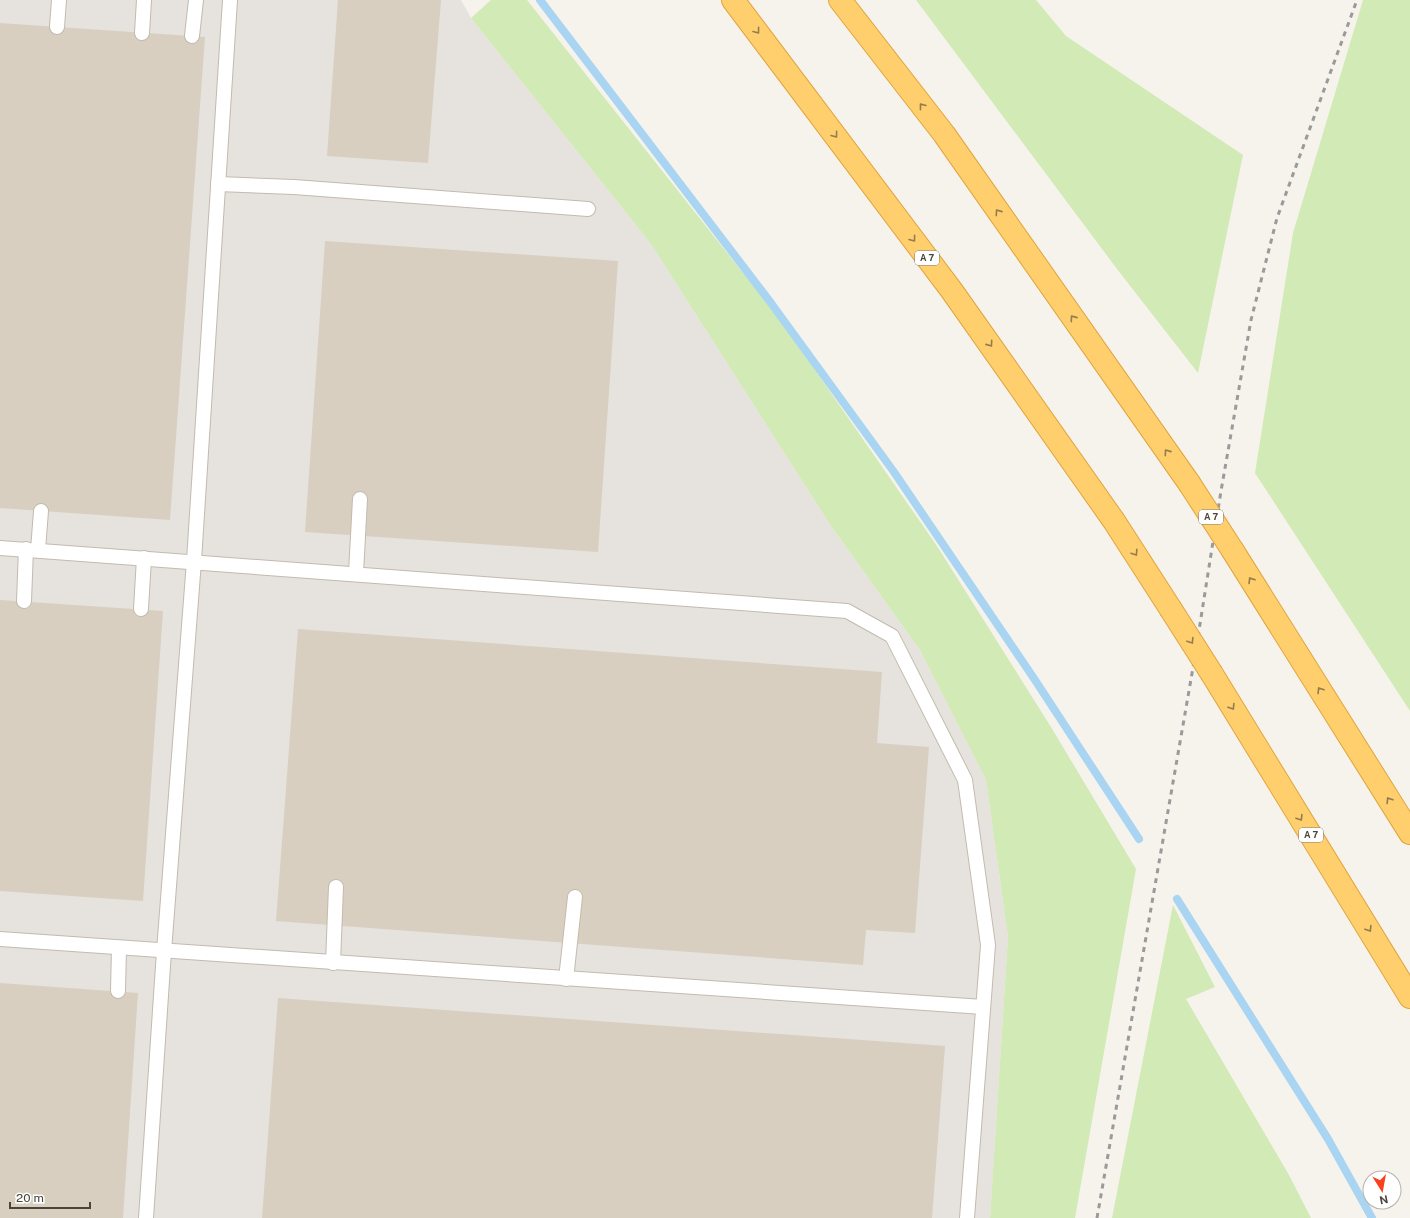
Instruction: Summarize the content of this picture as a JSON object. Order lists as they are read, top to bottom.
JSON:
{
  "streets": {
    "highway": ["A 7"]
  },
  "scale_bar": "20 m",
  "north": "bottom"
}
